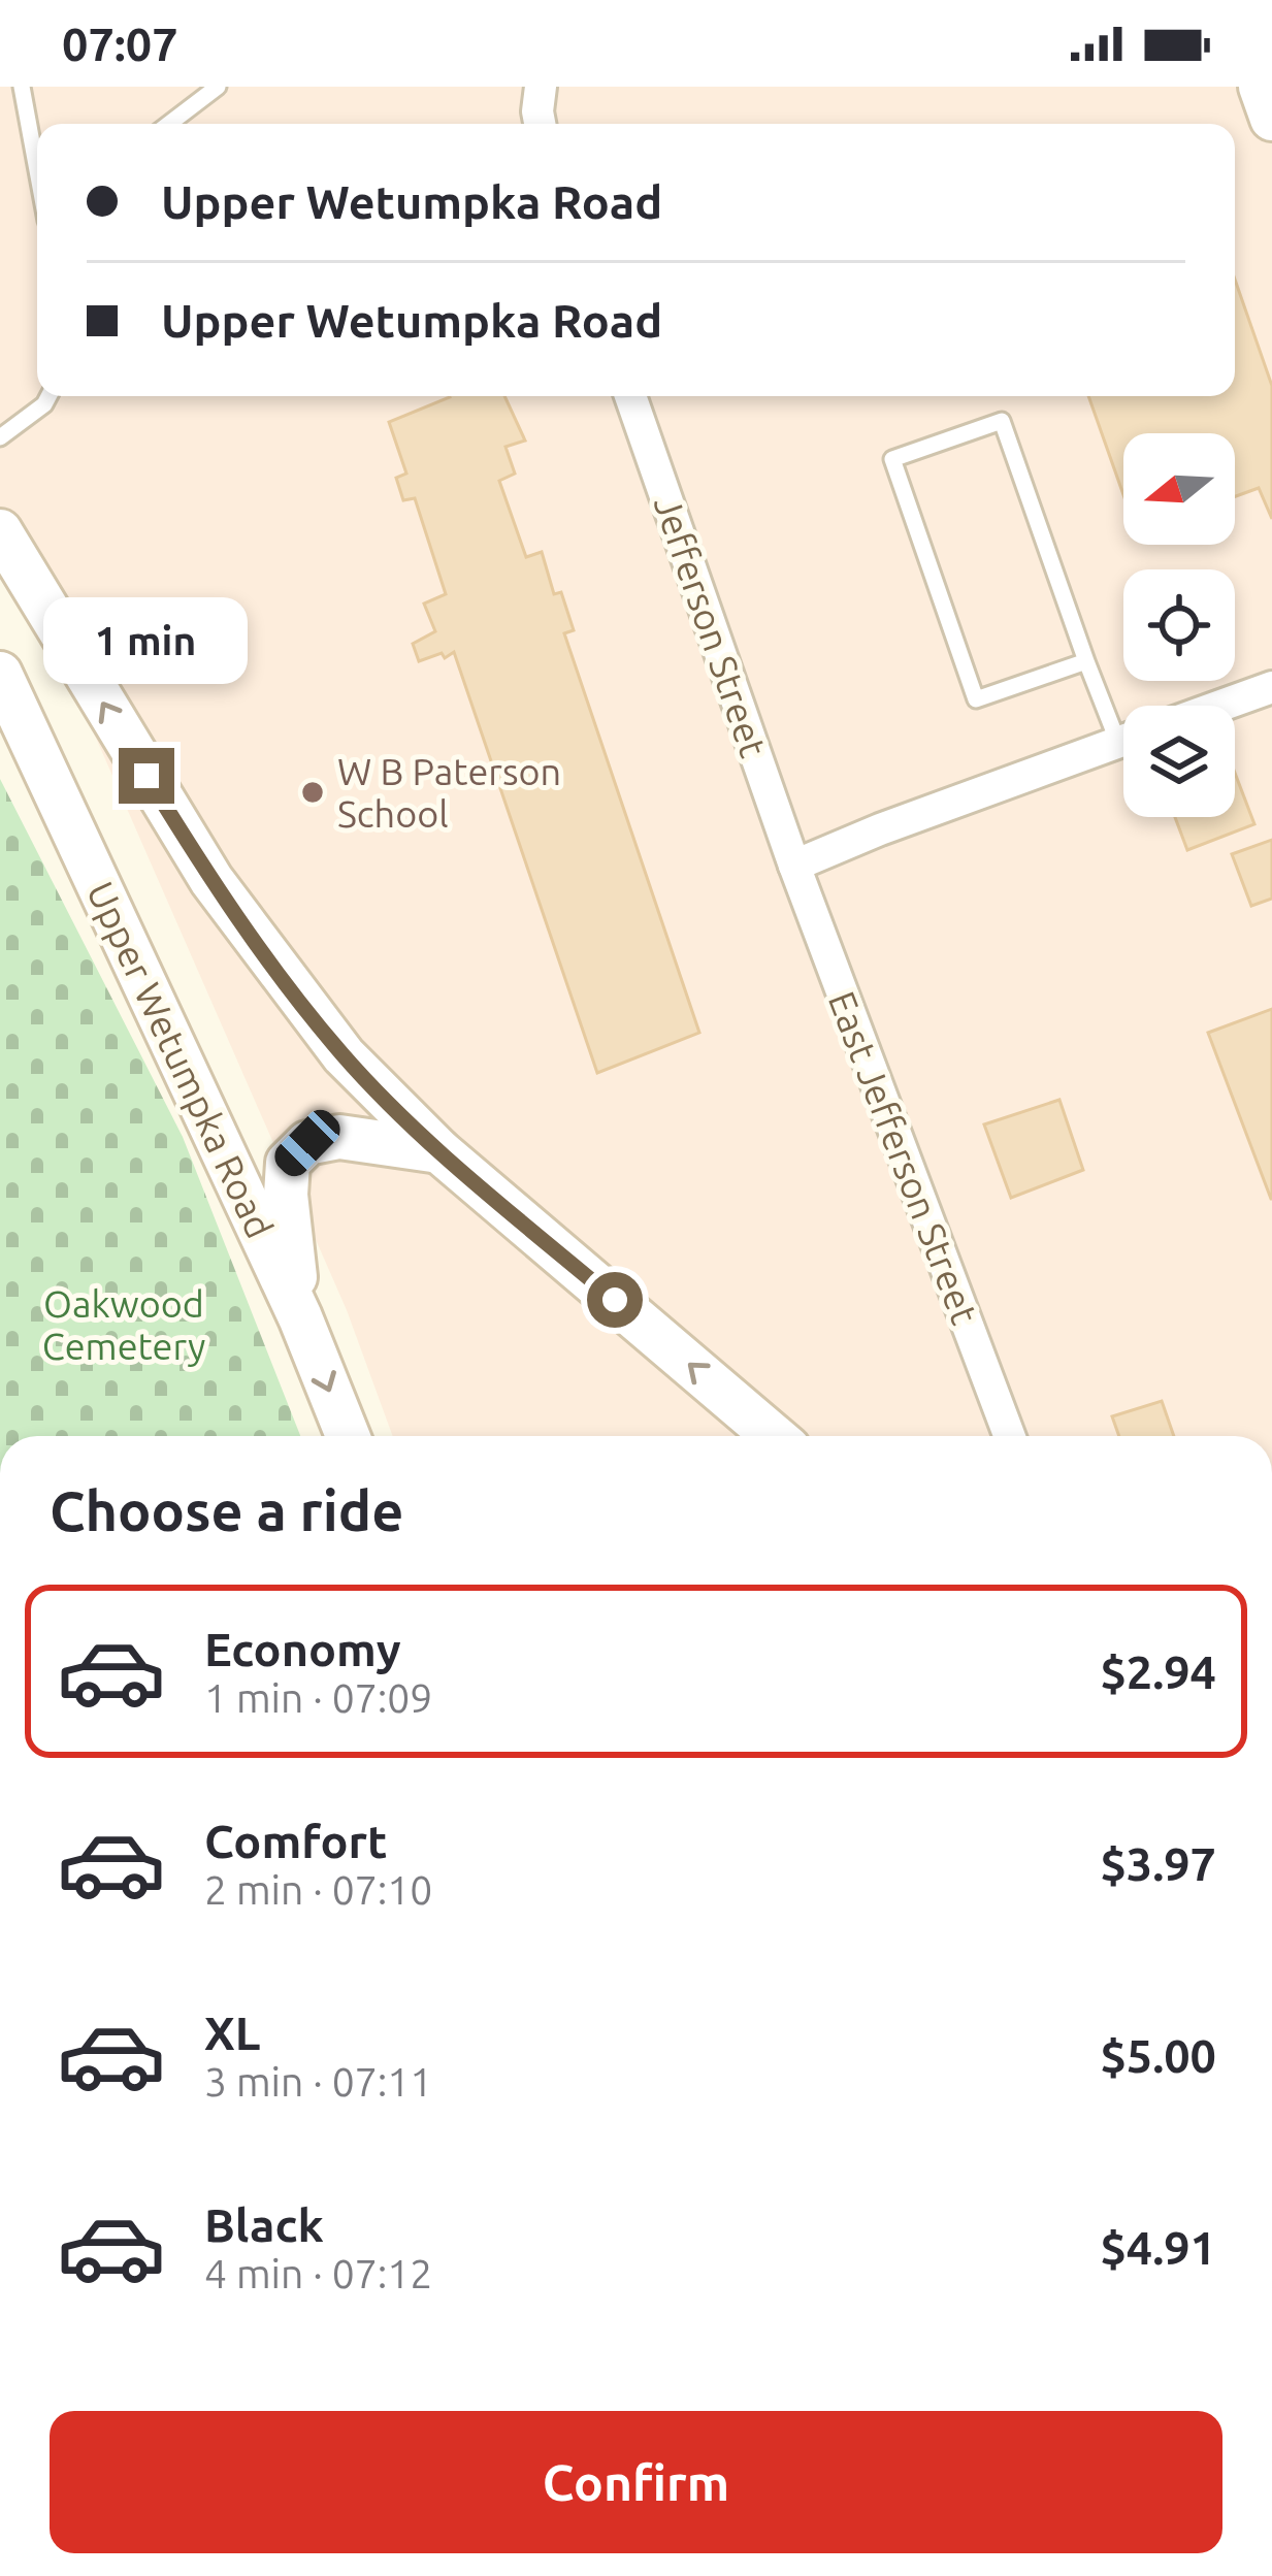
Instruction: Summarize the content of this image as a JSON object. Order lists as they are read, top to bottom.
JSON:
{
  "streets": {
    "main road": ["Upper Wetumpka Road"],
    "street": ["Jefferson Street", "East Jefferson Street"]
  },
  "crossings": [
    ["Jefferson Street", "East Jefferson Street"]
  ],
  "parks": ["Oakwood Cemetery"],
  "places": ["W B Paterson School"],
  "north": "left",
  "page": {
    "status": "07:07",
    "banner": ["Upper Wetumpka Road", "Upper Wetumpka Road"],
    "bubble": "1 min",
    "heading": "Choose a ride",
    "list": [
      {
        "name": "Economy",
        "note": "1 min · 07:09",
        "value": "$2.94"
      },
      {
        "name": "Comfort",
        "note": "2 min · 07:10",
        "value": "$3.97"
      },
      {
        "name": "XL",
        "note": "3 min · 07:11",
        "value": "$5.00"
      },
      {
        "name": "Black",
        "note": "4 min · 07:12",
        "value": "$4.91"
      }
    ],
    "buttons": "Confirm"
  }
}
